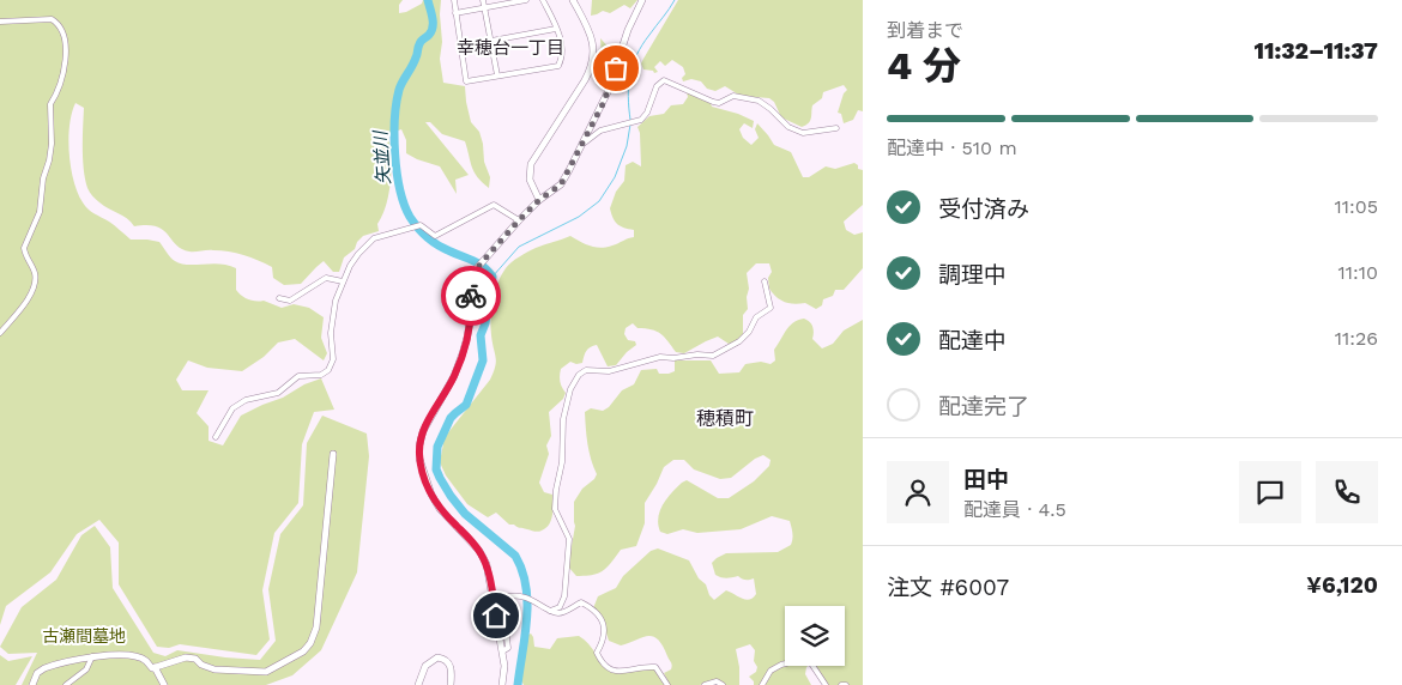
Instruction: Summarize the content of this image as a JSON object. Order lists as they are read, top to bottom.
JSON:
{
  "districts": ["幸穂台一丁目", "穂積町"],
  "water": ["矢並川"],
  "parks": ["古瀬間墓地"],
  "page": {
    "heading": ["4 分", "到着まで", "11:32–11:37"],
    "panel": [
      "田中",
      "配達員 · 4.5",
      "注文 #6007",
      "¥6,120"
    ],
    "bar": "配達中 · 510 m",
    "list": [
      ["受付済み", "11:05"],
      ["調理中", "11:10"],
      ["配達中", "11:26"],
      "配達完了"
    ]
  }
}
